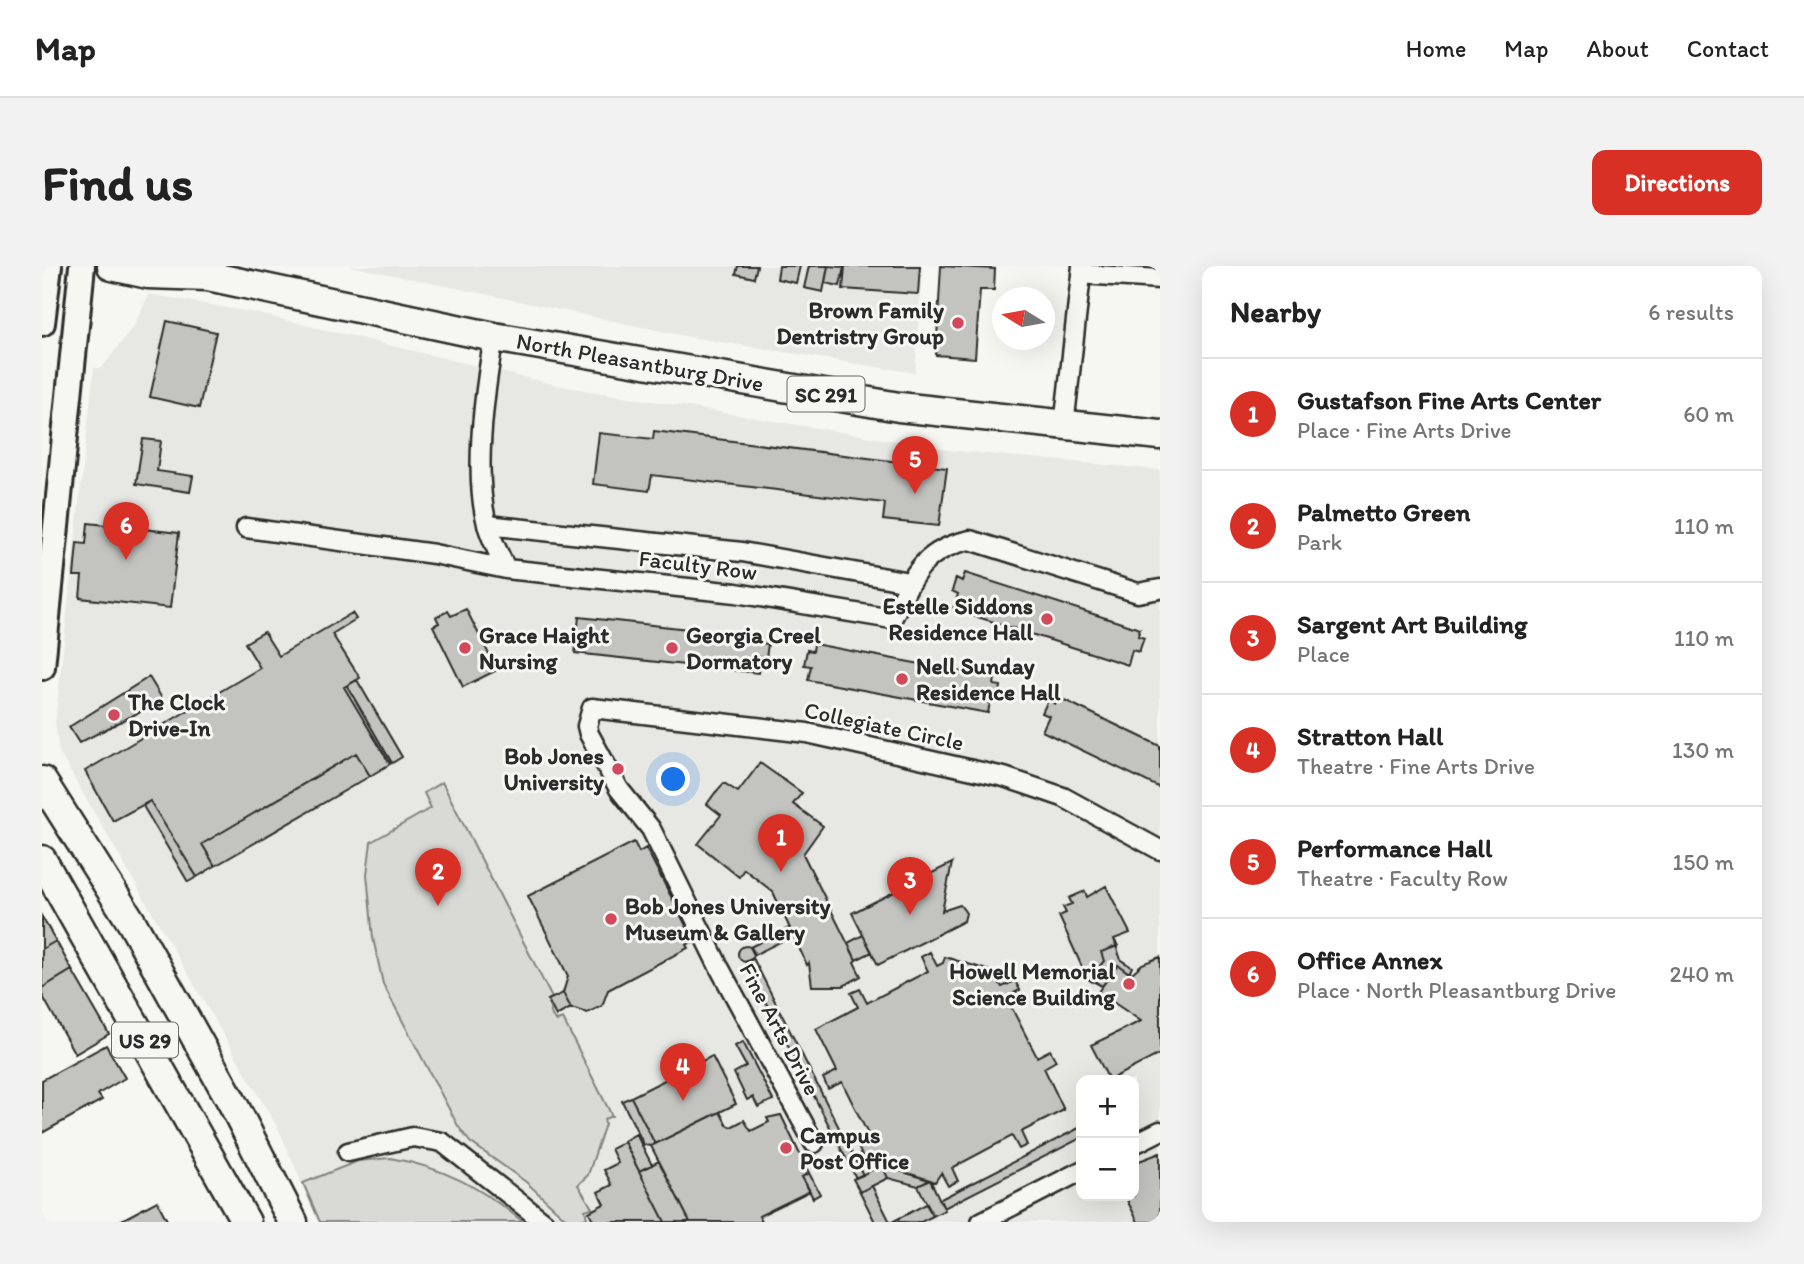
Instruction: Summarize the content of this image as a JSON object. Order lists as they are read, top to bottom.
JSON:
{
  "streets": {
    "main road": ["North Pleasantburg Drive", "SC 291", "US 29"],
    "street": ["Faculty Row", "Collegiate Circle", "Fine Arts Drive"]
  },
  "crossings": [
    ["Collegiate Circle", "Fine Arts Drive"]
  ],
  "places": [
    "Brown Family Dentristry Group",
    "Estelle Siddons Residence Hall",
    "Grace Haight Nursing",
    "Georgia Creel Dormatory",
    "Nell Sunday Residence Hall",
    "The Clock Drive-In",
    "Bob Jones University",
    "Bob Jones University Museum & Gallery",
    "Howell Memorial Science Building",
    "Campus Post Office"
  ],
  "north": "left",
  "page": {
    "header": "Map",
    "nav": [
      "Home",
      "Map",
      "About",
      "Contact"
    ],
    "buttons": "Directions",
    "title": "Find us",
    "heading": ["Nearby", "6 results"],
    "list": [
      {
        "mark": "1",
        "name": "Gustafson Fine Arts Center",
        "note": "Place · Fine Arts Drive",
        "value": "60 m"
      },
      {
        "mark": "2",
        "name": "Palmetto Green",
        "note": "Park",
        "value": "110 m"
      },
      {
        "mark": "3",
        "name": "Sargent Art Building",
        "note": "Place",
        "value": "110 m"
      },
      {
        "mark": "4",
        "name": "Stratton Hall",
        "note": "Theatre · Fine Arts Drive",
        "value": "130 m"
      },
      {
        "mark": "5",
        "name": "Performance Hall",
        "note": "Theatre · Faculty Row",
        "value": "150 m"
      },
      {
        "mark": "6",
        "name": "Office Annex",
        "note": "Place · North Pleasantburg Drive",
        "value": "240 m"
      }
    ],
    "pins": [
      "5",
      "6",
      "1",
      "2",
      "3",
      "4"
    ],
    "map_buttons": ["+", "−"]
  }
}
